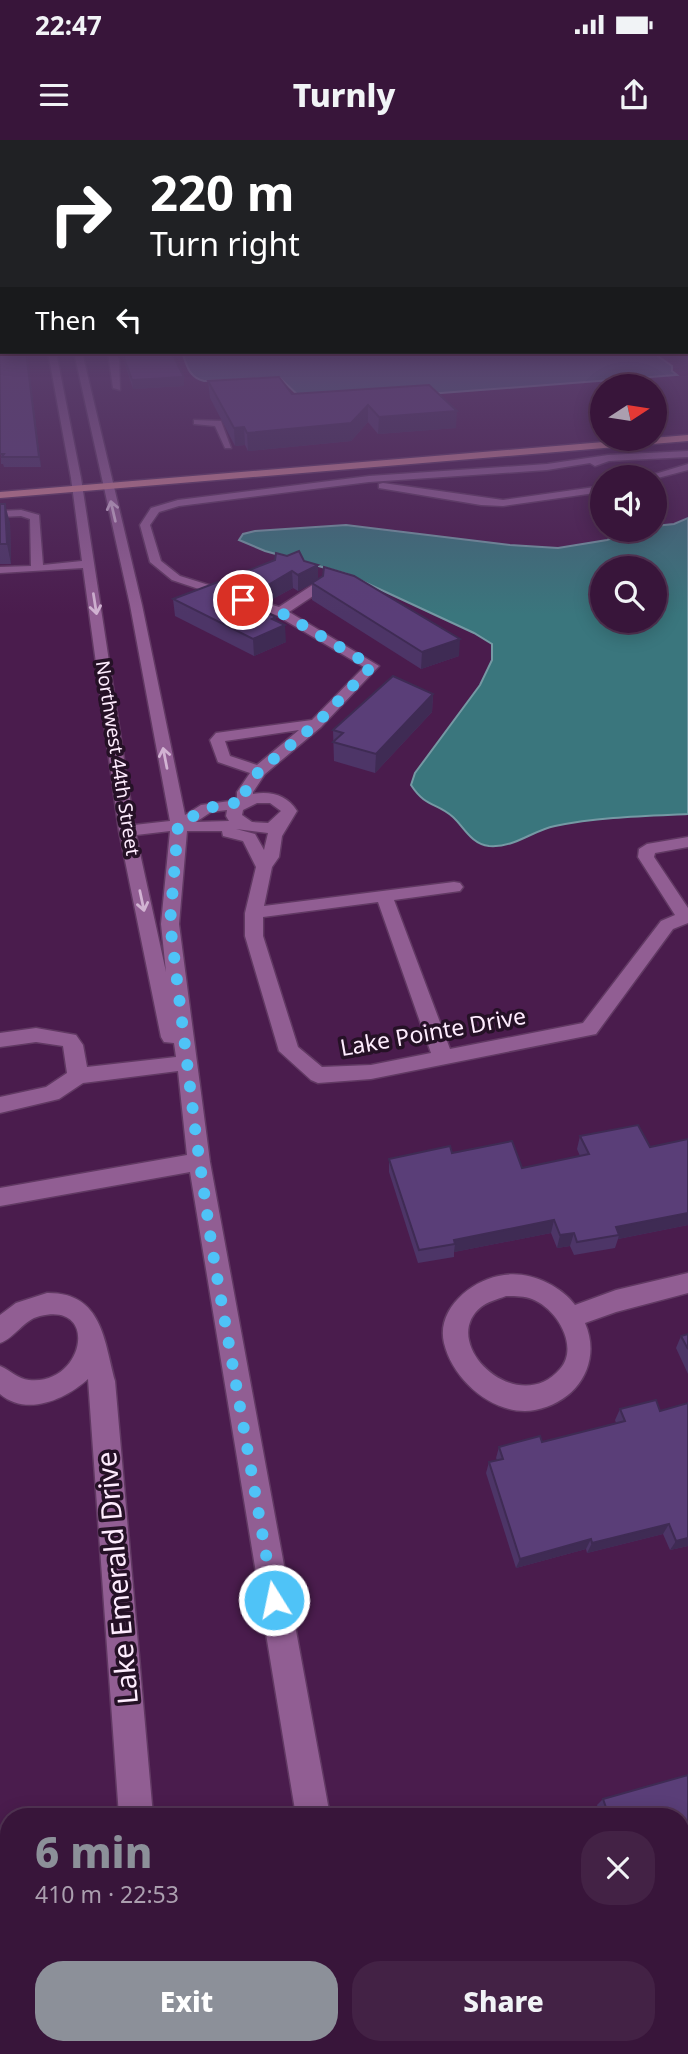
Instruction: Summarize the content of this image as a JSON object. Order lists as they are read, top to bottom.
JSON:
{
  "streets": {
    "street": ["Northwest 44th Street", "Lake Pointe Drive", "Lake Emerald Drive"]
  },
  "north": "right",
  "page": {
    "status": "22:47",
    "header": "Turnly",
    "turn": ["220 m", "Turn right"],
    "then": "Then",
    "heading": ["6 min", "410 m · 22:53"],
    "buttons": ["Exit", "Share"]
  }
}
